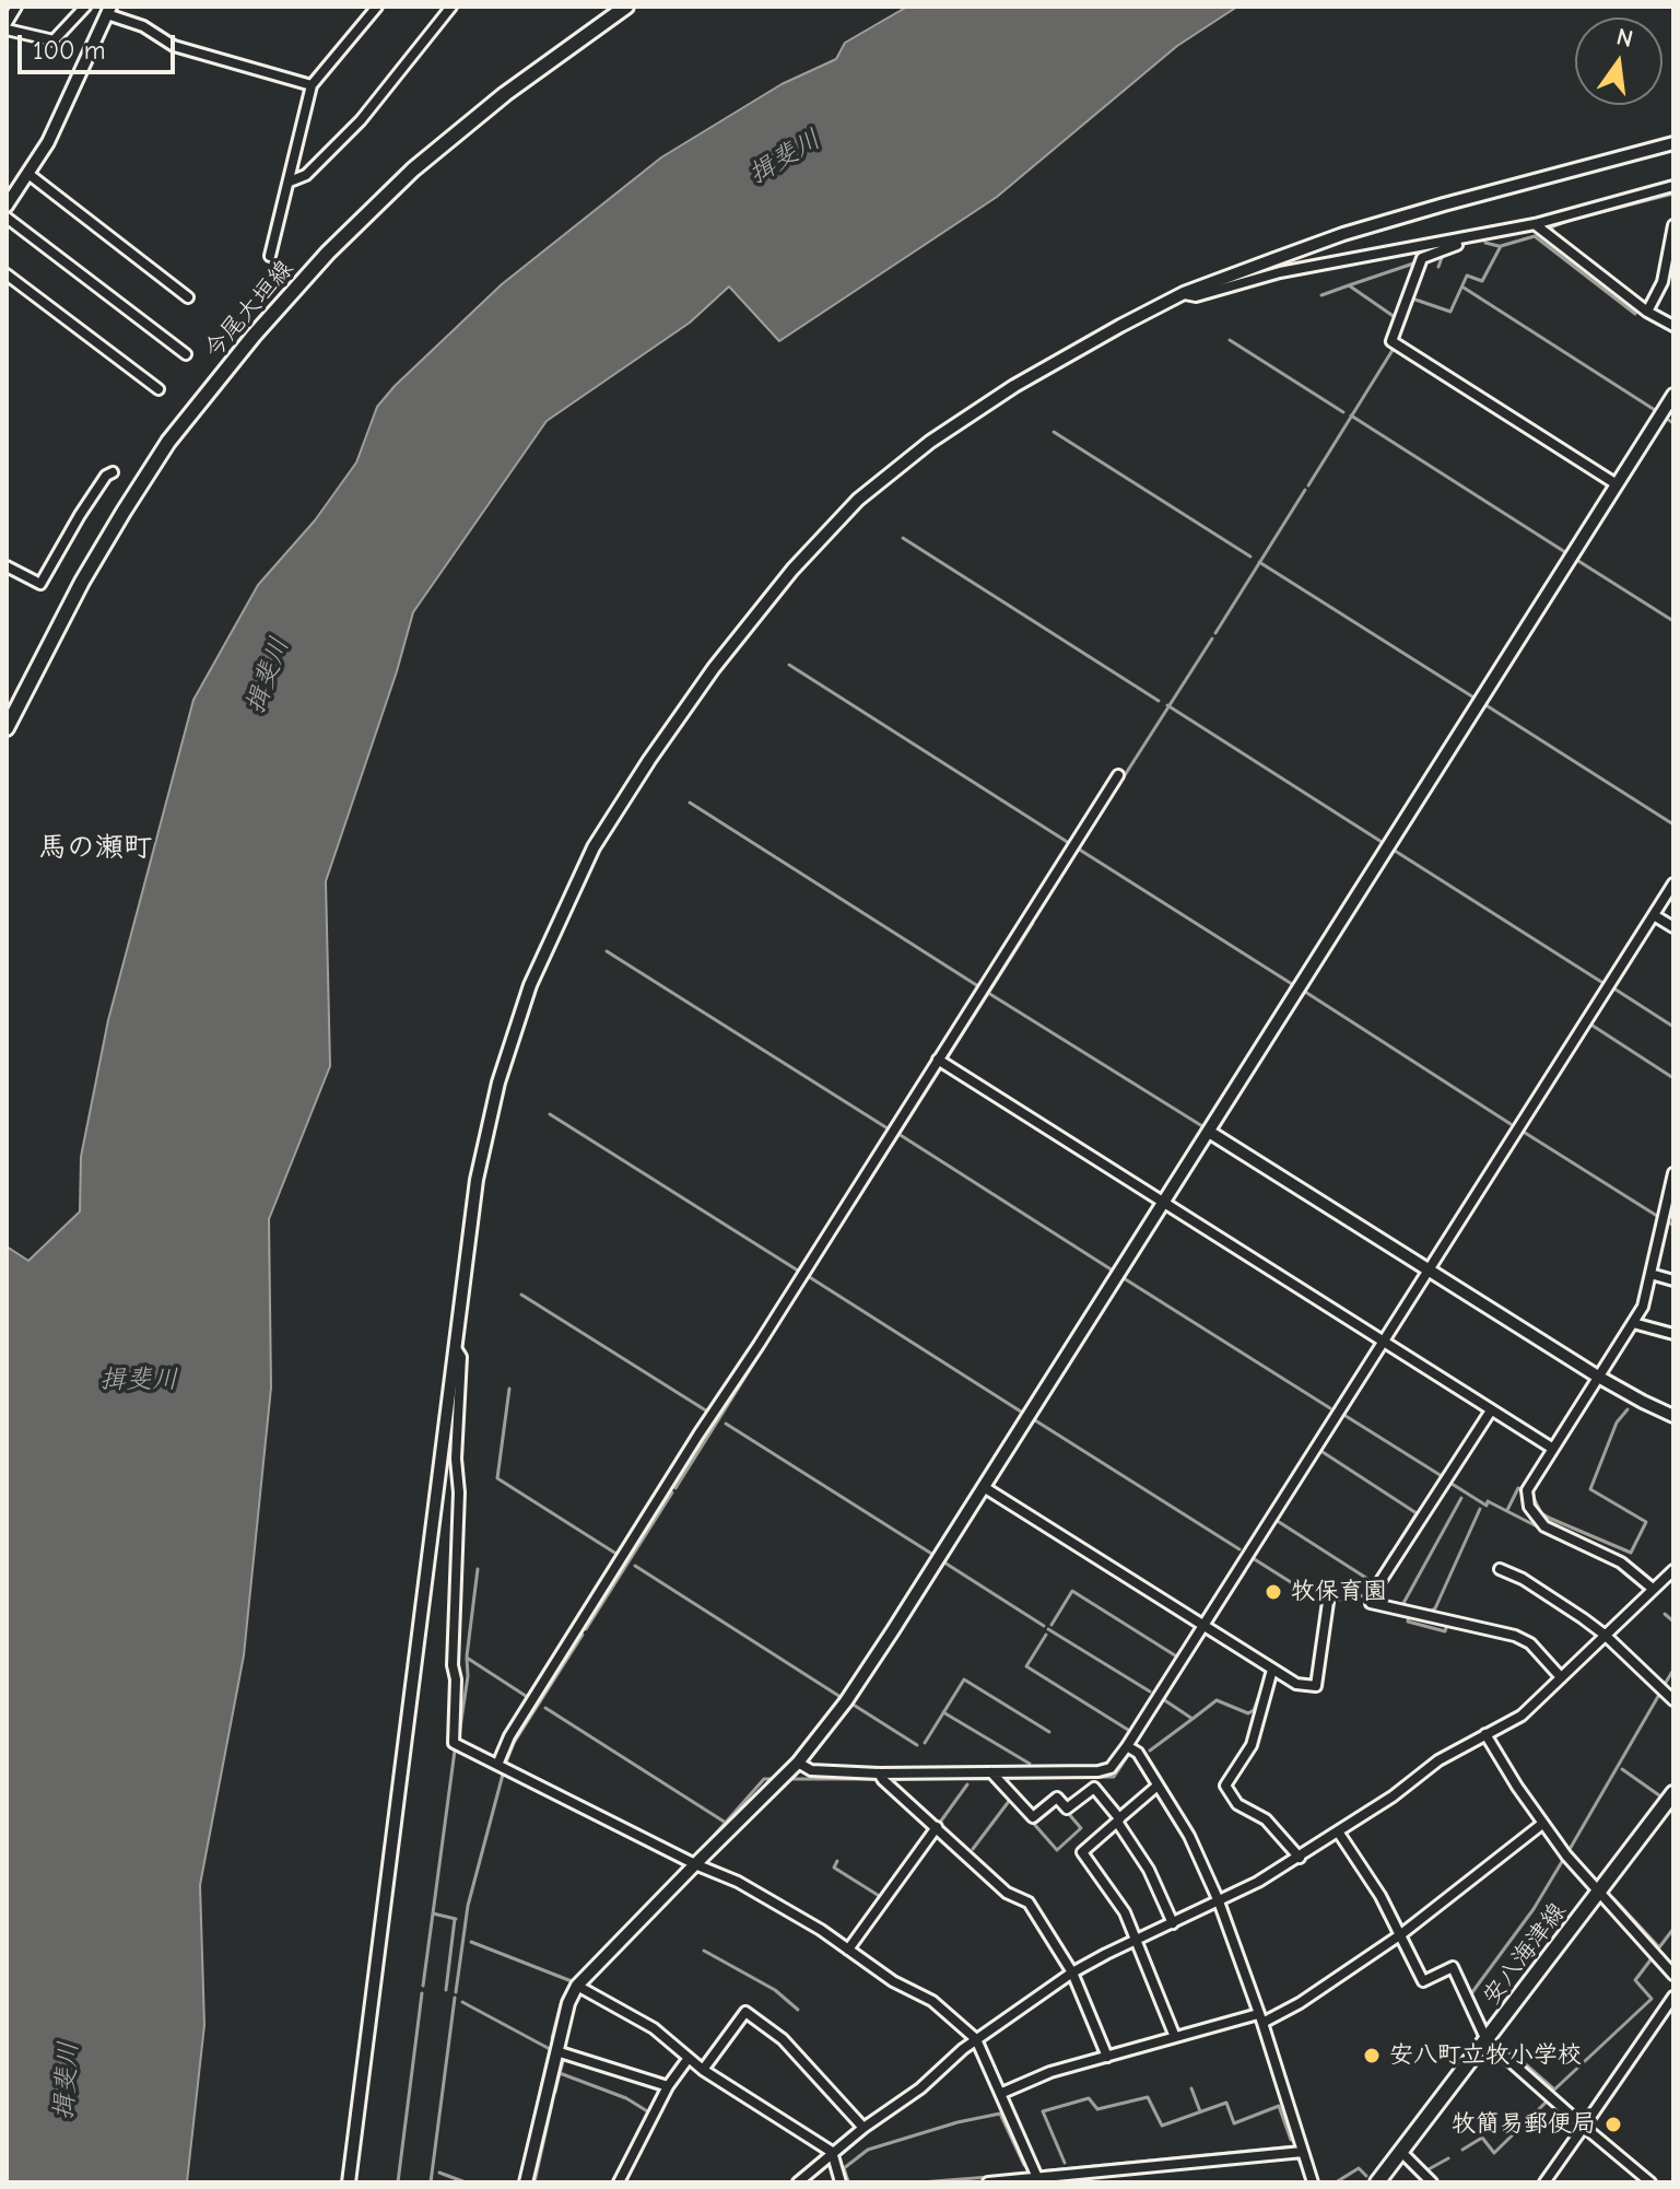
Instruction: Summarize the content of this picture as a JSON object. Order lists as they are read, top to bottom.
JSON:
{
  "streets": {
    "main road": ["今尾大垣線", "安八海津線"]
  },
  "districts": ["馬の瀬町"],
  "water": ["揖斐川"],
  "places": ["牧保育園", "安八町立牧小学校", "牧簡易郵便局"],
  "scale_bar": "100 m",
  "north": "top"
}
